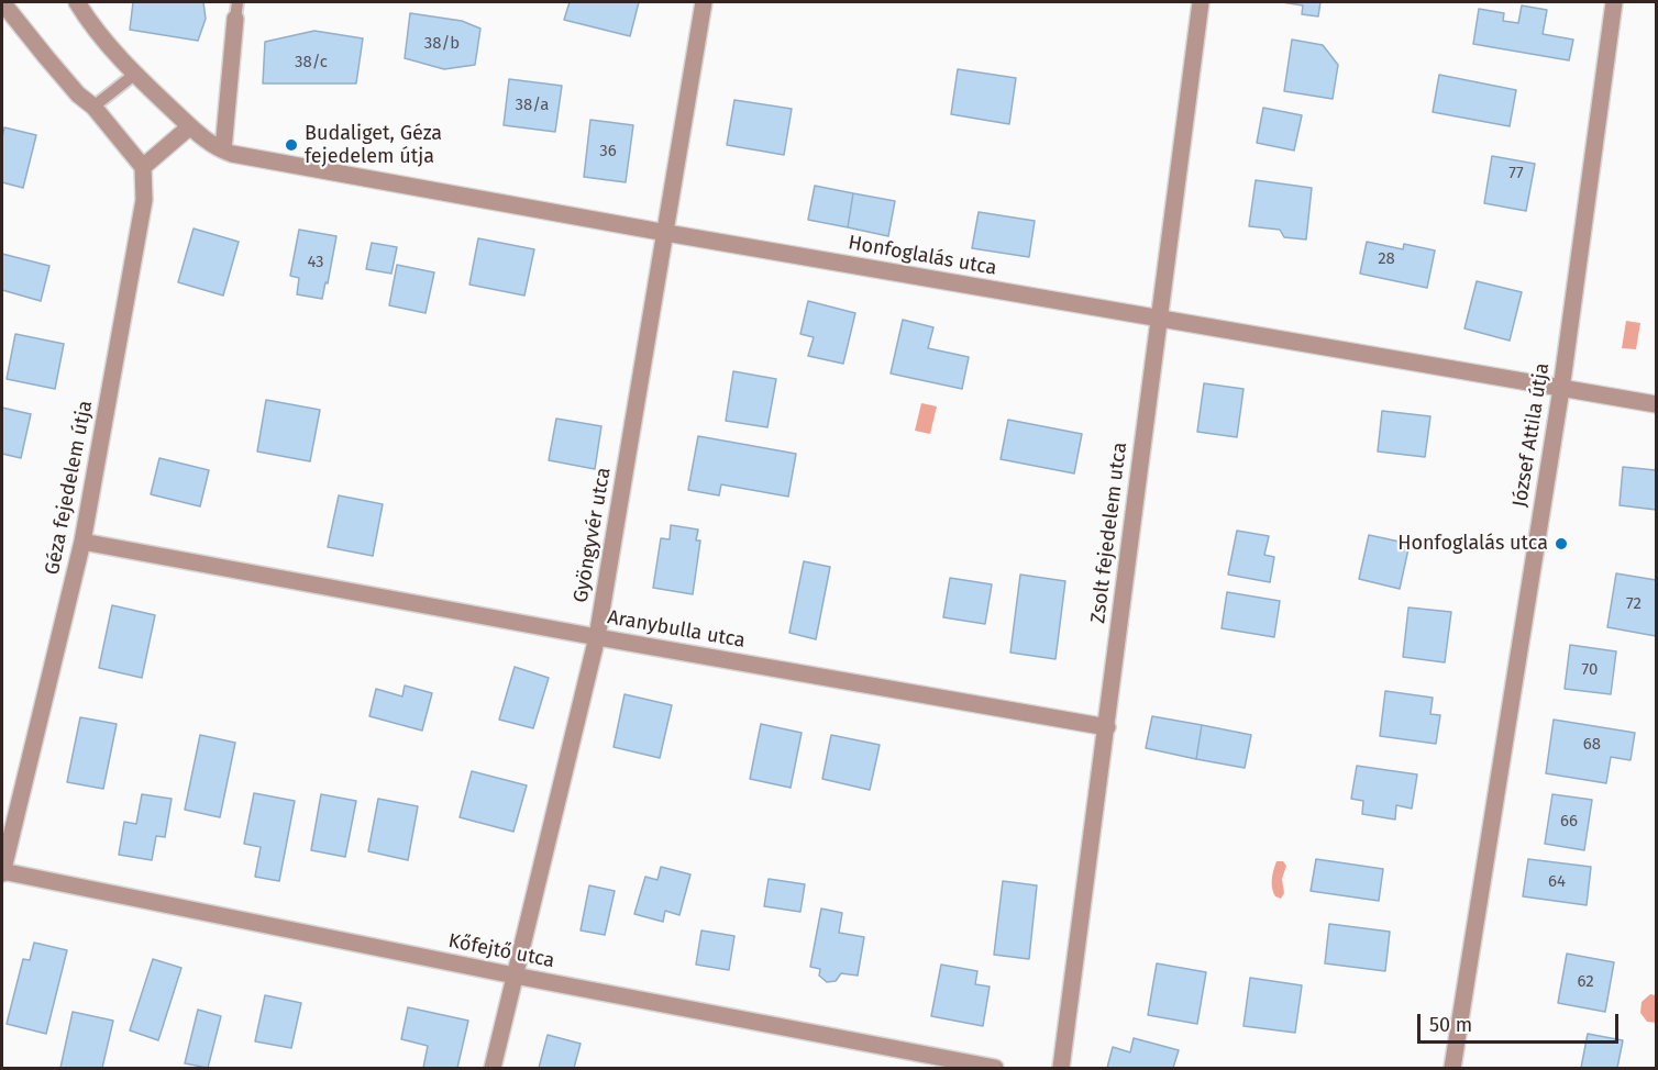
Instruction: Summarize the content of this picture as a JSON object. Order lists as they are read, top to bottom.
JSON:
{
  "streets": {
    "street": [
      "Honfoglalás utca",
      "József Attila útja",
      "Géza fejedelem útja",
      "Zsolt fejedelem utca",
      "Gyöngyvér utca",
      "Aranybulla utca",
      "Kőfejtő utca"
    ]
  },
  "crossings": [
    ["Honfoglalás utca", "József Attila útja"],
    ["Honfoglalás utca", "Zsolt fejedelem utca"],
    ["Honfoglalás utca", "Gyöngyvér utca"],
    ["Géza fejedelem útja", "Aranybulla utca"],
    ["Géza fejedelem útja", "Kőfejtő utca"],
    ["Zsolt fejedelem utca", "Aranybulla utca"],
    ["Gyöngyvér utca", "Aranybulla utca"],
    ["Gyöngyvér utca", "Kőfejtő utca"]
  ],
  "places": ["Budaliget, Géza fejedelem útja", "Honfoglalás utca"],
  "house_numbers": [
    "38/b",
    "38/c",
    "38/a",
    "36",
    "77",
    "28",
    "43",
    "72",
    "70",
    "68",
    "66",
    "64",
    "62"
  ],
  "scale_bar": "50 m"
}
